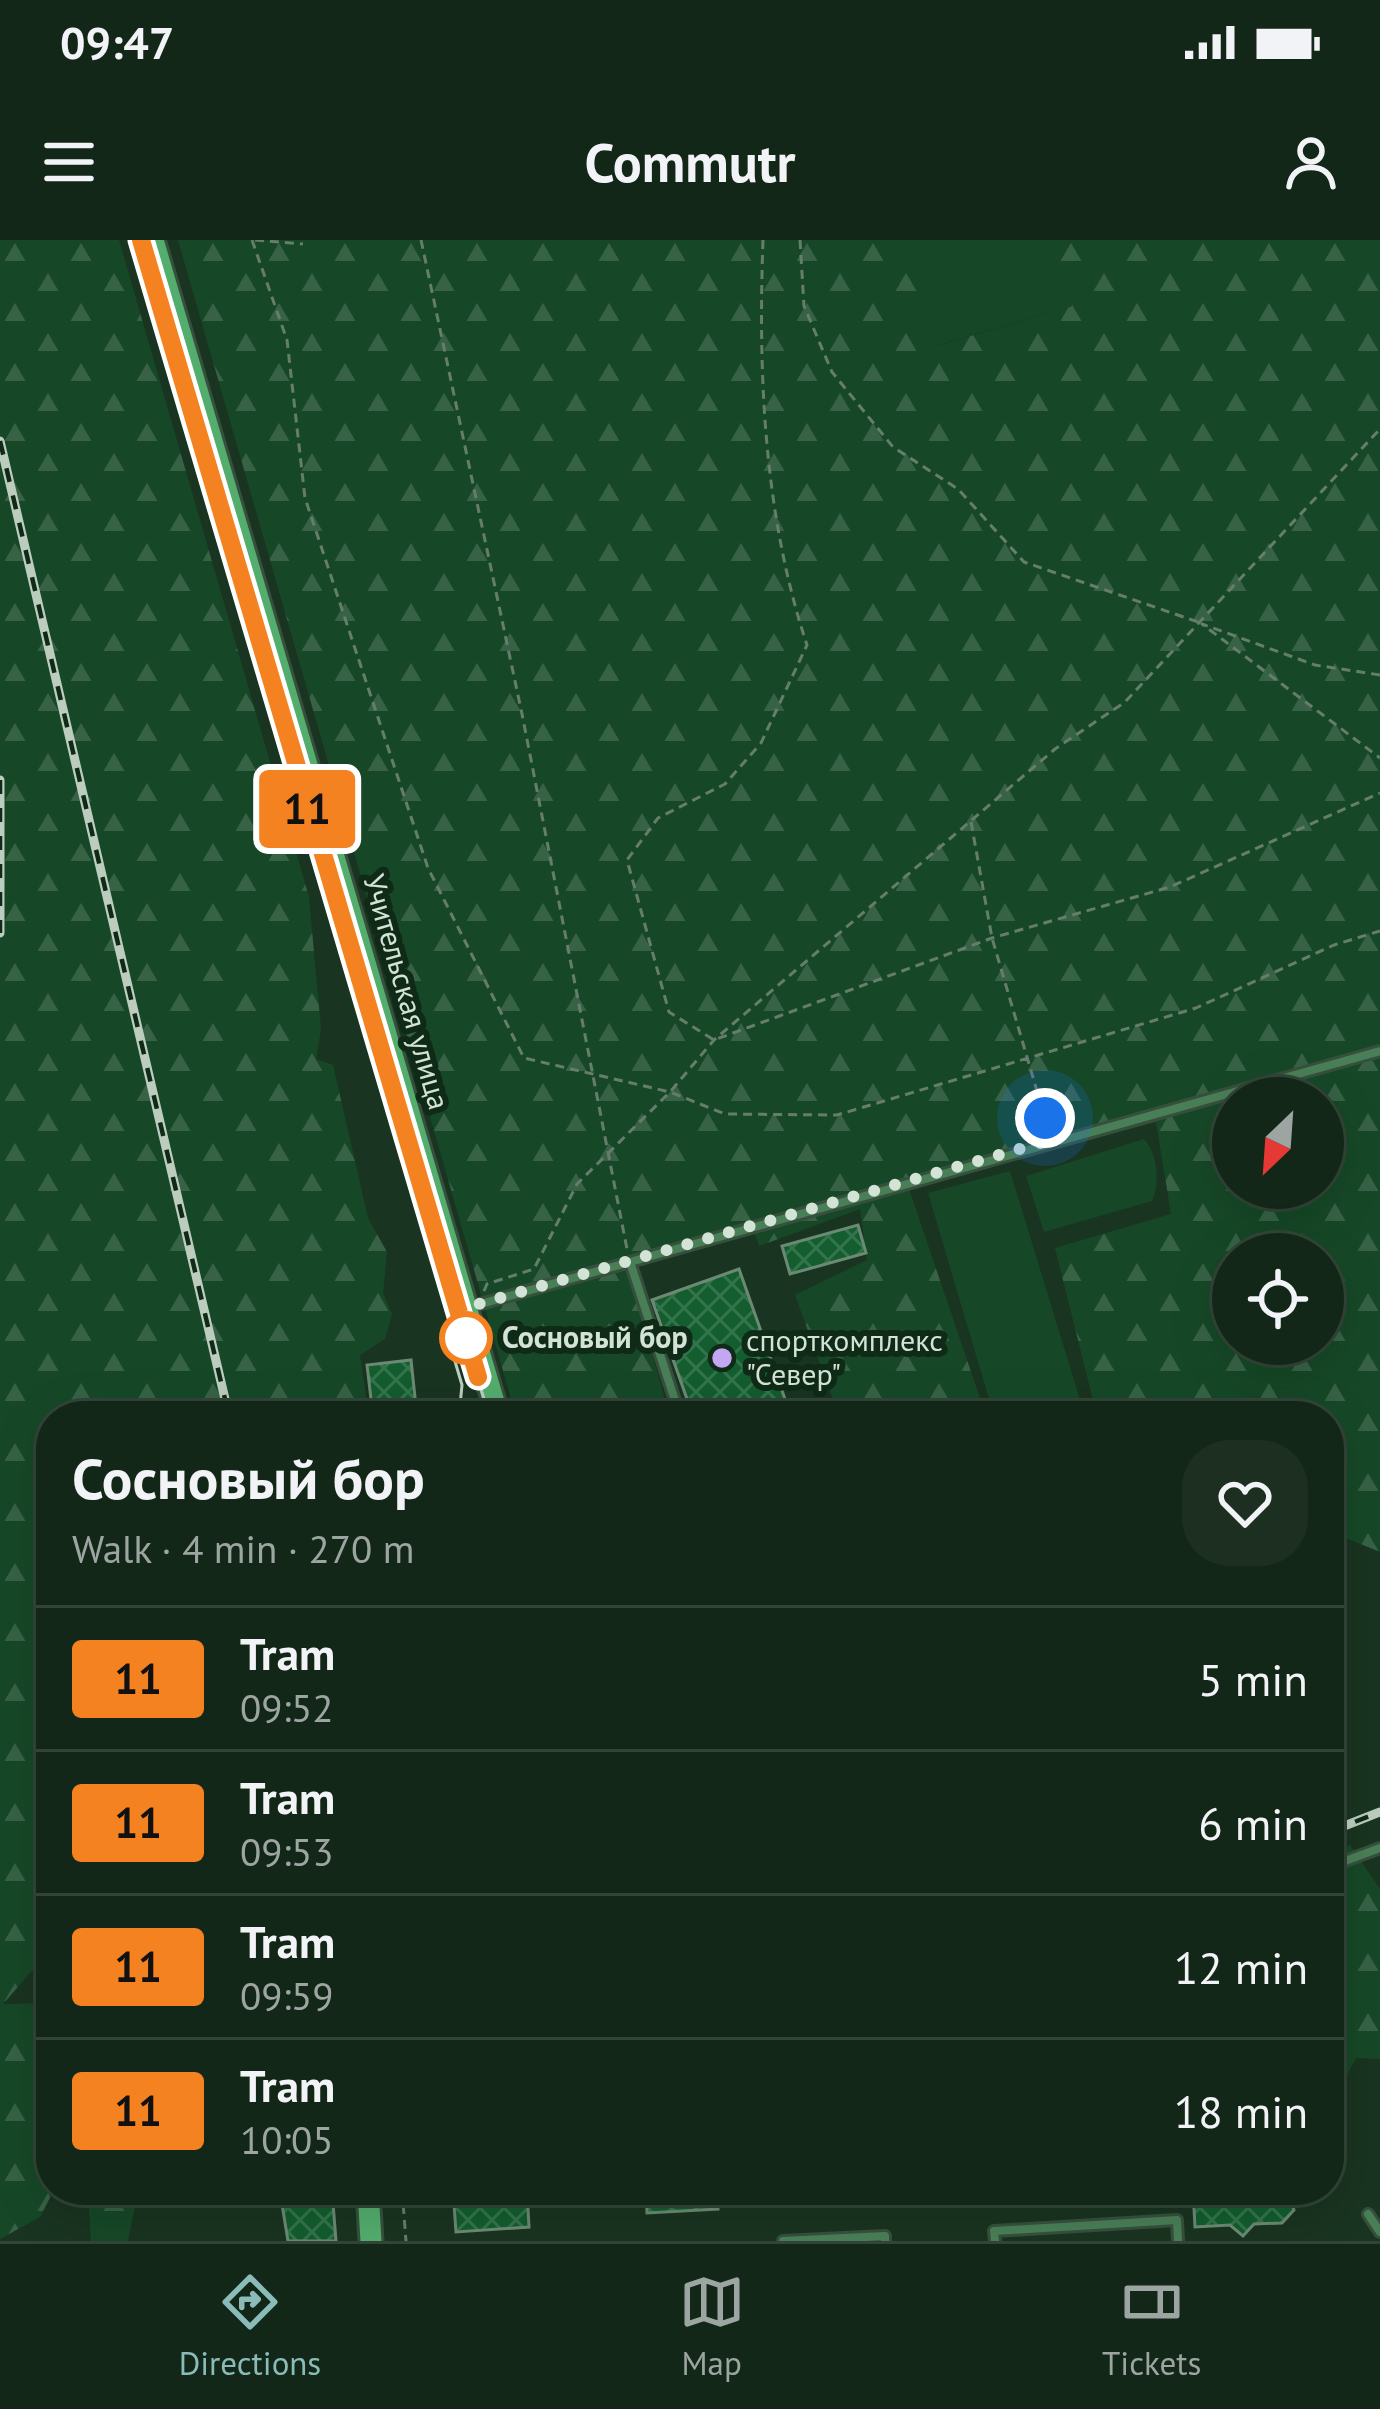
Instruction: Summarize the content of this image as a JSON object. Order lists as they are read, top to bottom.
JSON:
{
  "streets": {
    "main road": ["Учительская улица"]
  },
  "places": ["Сосновый бор", "спорткомплекс \"Север\""],
  "lines": ["tram line 11"],
  "north": "bottom left",
  "page": {
    "status": "09:47",
    "header": "Commutr",
    "on_map": "11",
    "heading": ["Сосновый бор", "Walk · 4 min · 270 m"],
    "list": [
      {
        "mark": "11",
        "name": "Tram",
        "note": "09:52",
        "value": "5 min"
      },
      {
        "mark": "11",
        "name": "Tram",
        "note": "09:53",
        "value": "6 min"
      },
      {
        "mark": "11",
        "name": "Tram",
        "note": "09:59",
        "value": "12 min"
      },
      {
        "mark": "11",
        "name": "Tram",
        "note": "10:05",
        "value": "18 min"
      }
    ],
    "tabs": ["Directions", "Map", "Tickets"]
  }
}
